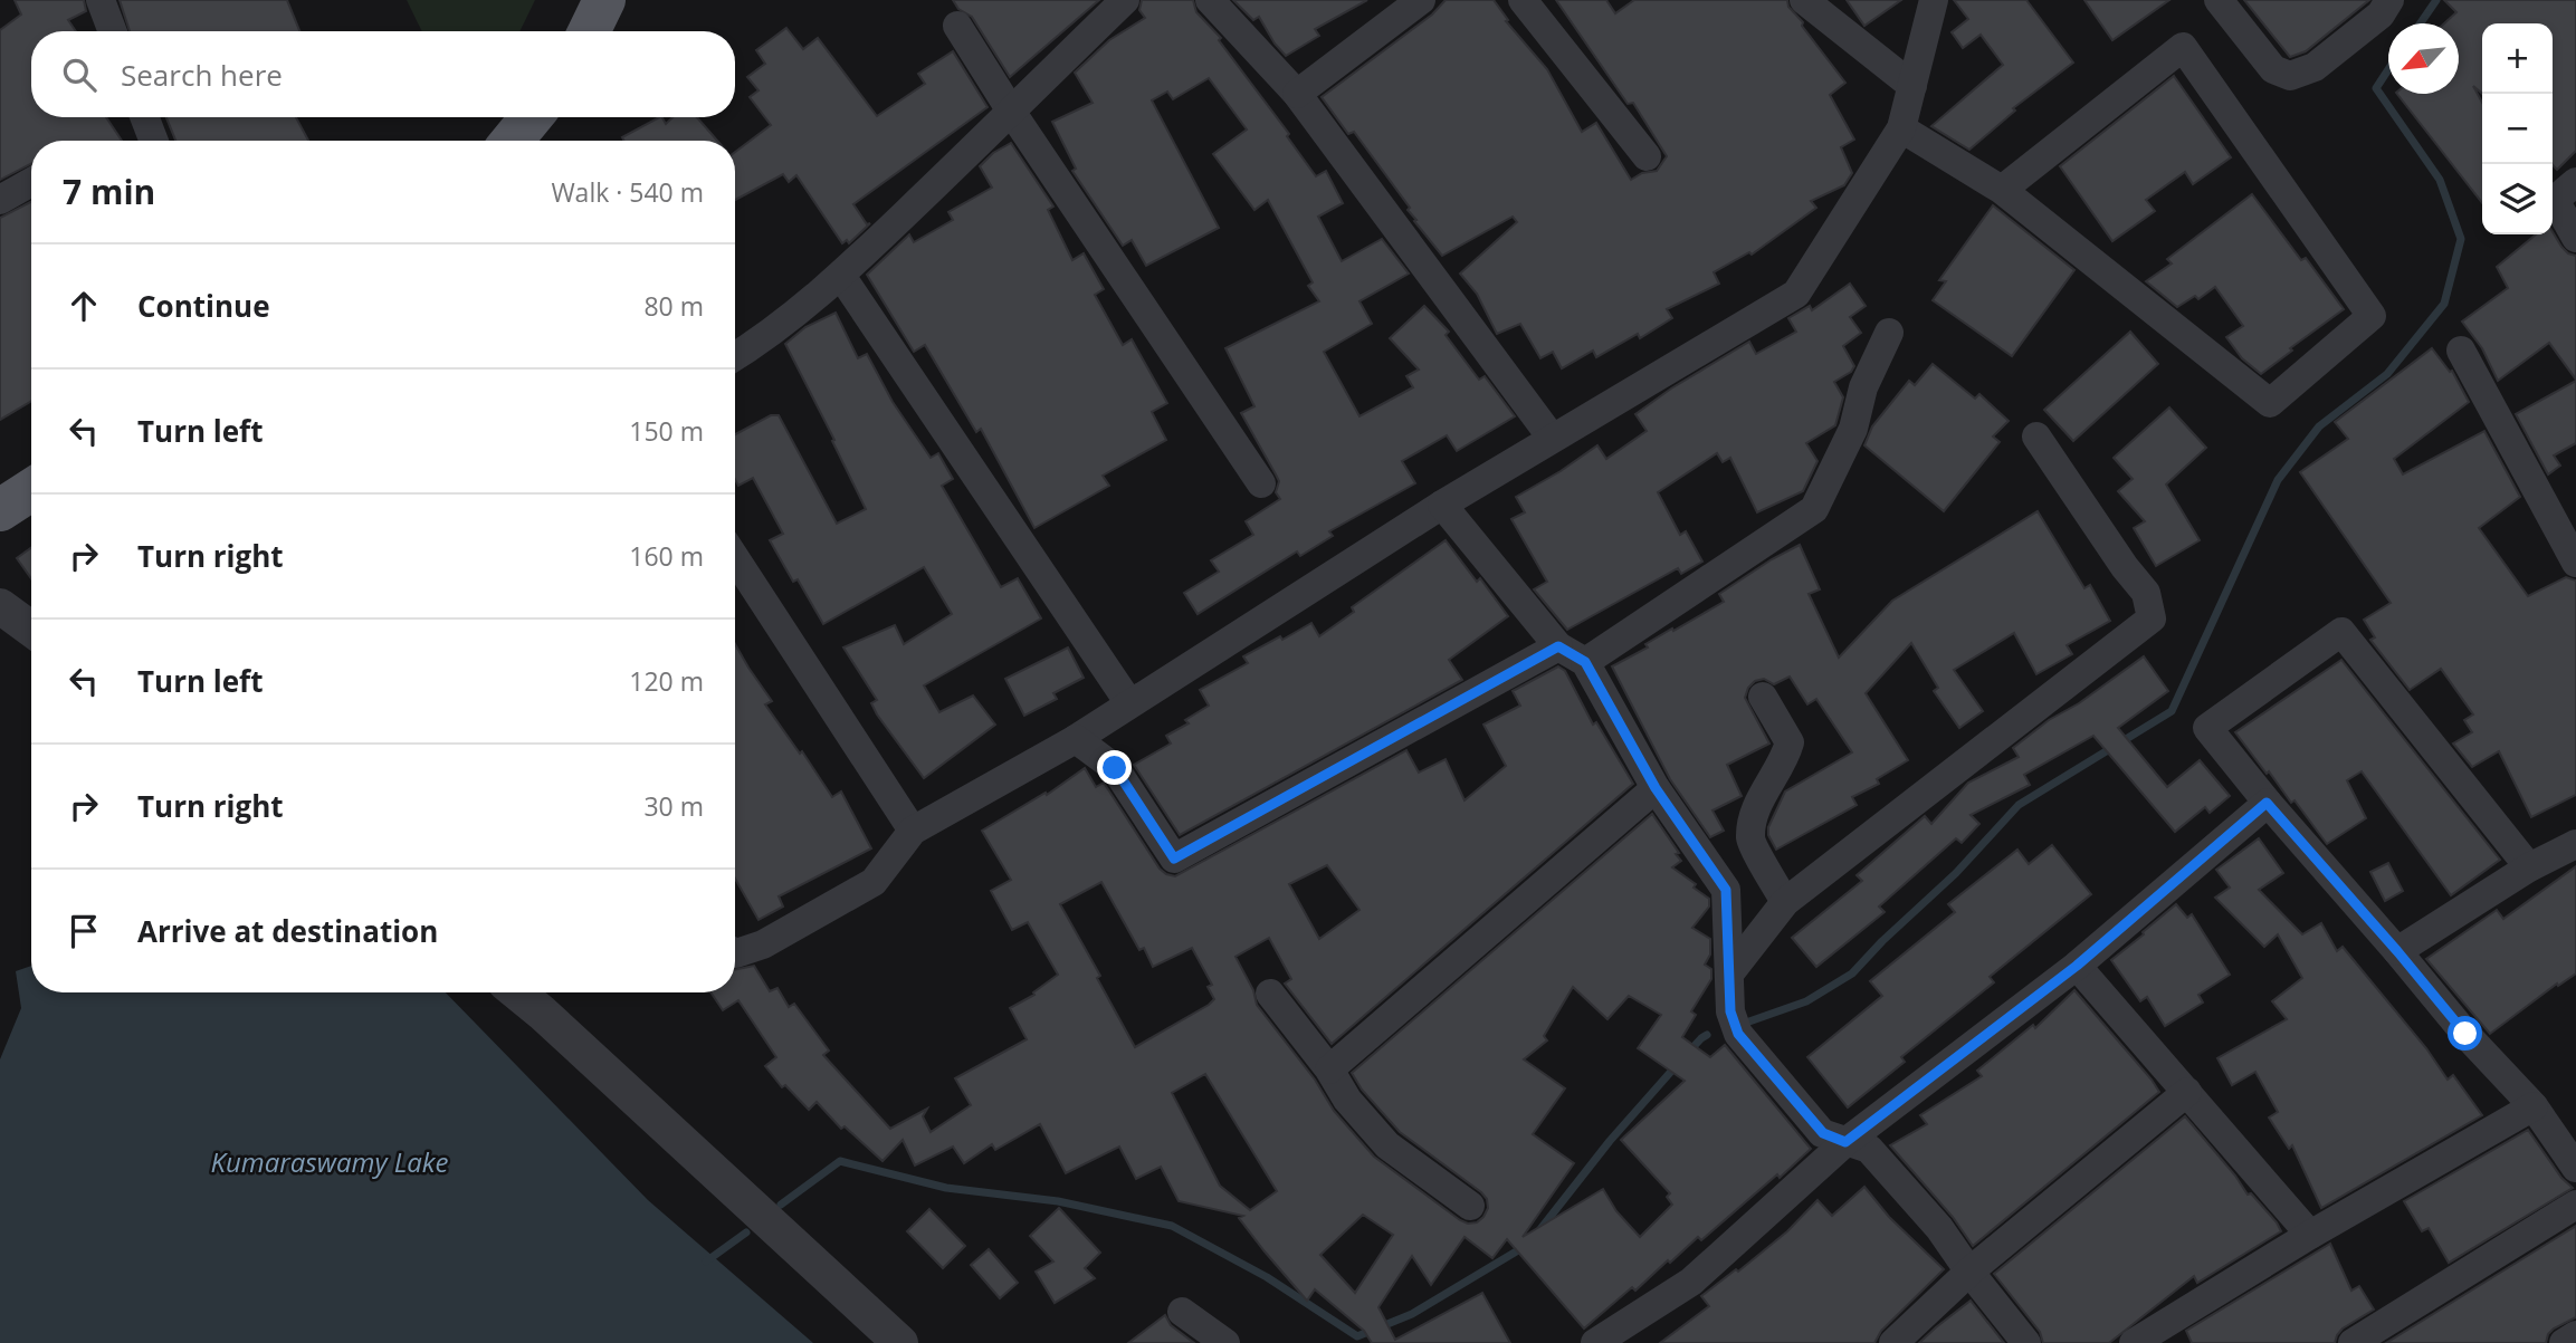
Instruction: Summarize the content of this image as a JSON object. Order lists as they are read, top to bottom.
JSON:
{
  "water": ["Kumaraswamy Lake"],
  "north": "bottom left",
  "page": {
    "map_buttons": ["+", "−"],
    "search": "Search here",
    "heading": ["7 min", "Walk · 540 m"],
    "list": [
      ["Continue", "80 m"],
      ["Turn left", "150 m"],
      ["Turn right", "160 m"],
      ["Turn left", "120 m"],
      ["Turn right", "30 m"],
      "Arrive at destination"
    ]
  }
}
